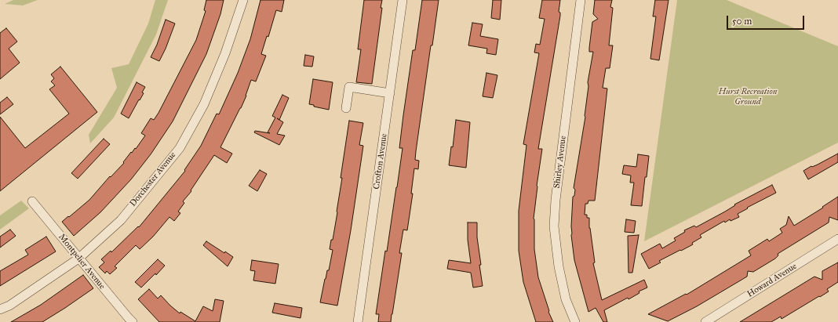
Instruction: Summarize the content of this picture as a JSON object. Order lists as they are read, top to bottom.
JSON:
{
  "streets": {
    "street": [
      "Crofton Avenue",
      "Shirley Avenue",
      "Dorchester Avenue",
      "Montpelier Avenue",
      "Howard Avenue"
    ]
  },
  "crossings": [
    ["Dorchester Avenue", "Montpelier Avenue"]
  ],
  "parks": ["Hurst Recreation Ground"],
  "scale_bar": "50 m"
}
